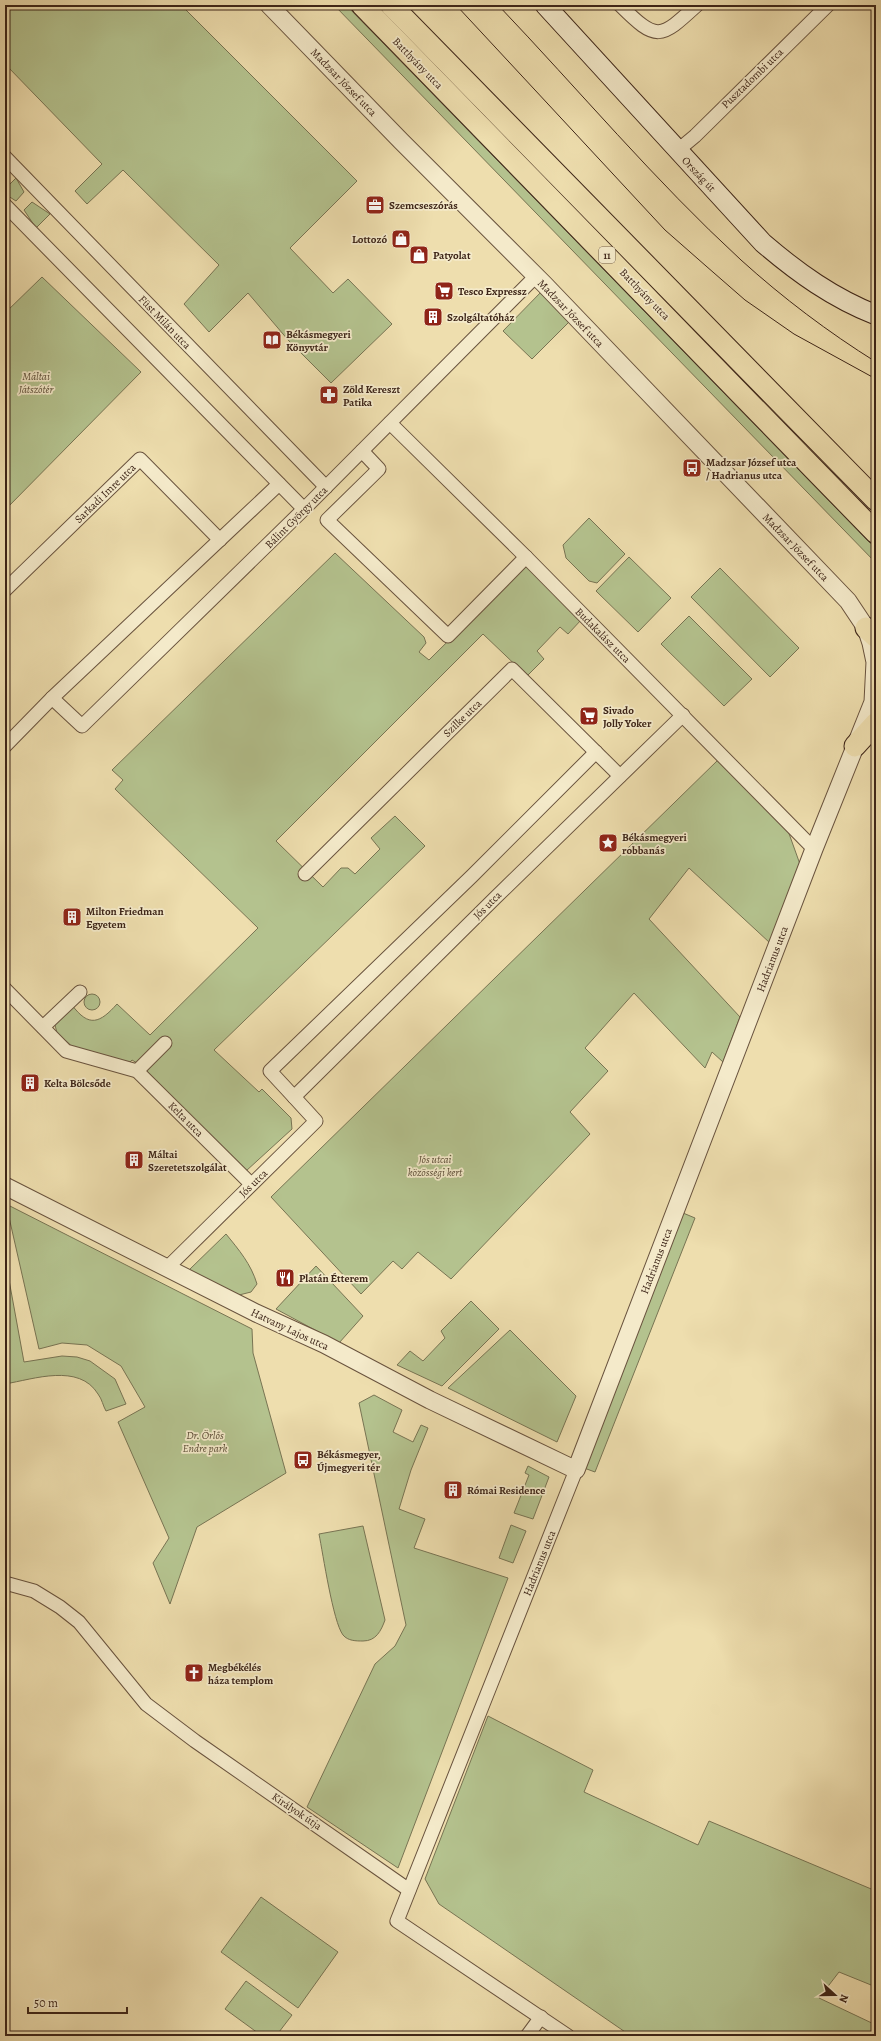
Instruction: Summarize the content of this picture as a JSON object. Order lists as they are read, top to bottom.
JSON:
{
  "streets": {
    "main road": ["Batthyány utca", "Ország út", "11"],
    "street": [
      "Pusztadombi utca",
      "Madzsar József utca",
      "Füst Milán utca",
      "Sarkadi Imre utca",
      "Bálint György utca",
      "Budakalász utca",
      "Szilke utca",
      "Jós utca",
      "Hadrianus utca",
      "Kelta utca",
      "Hatvany Lajos utca",
      "Királyok útja"
    ]
  },
  "crossings": [
    ["Pusztadombi utca", "Ország út"],
    ["Madzsar József utca", "Bálint György utca"],
    ["Madzsar József utca", "Hadrianus utca"],
    ["Füst Milán utca", "Bálint György utca"],
    ["Bálint György utca", "Budakalász utca"],
    ["Budakalász utca", "Jós utca"],
    ["Budakalász utca", "Hadrianus utca"],
    ["Szilke utca", "Jós utca"],
    ["Jós utca", "Kelta utca"],
    ["Jós utca", "Hatvany Lajos utca"],
    ["Hadrianus utca", "Hatvany Lajos utca"],
    ["Hadrianus utca", "Királyok útja"]
  ],
  "parks": ["Máltai Játszótér", "Jós utcai közösségi kert", "Dr. Örlős Endre park"],
  "places": {
    "office": ["Szemcseszórás"],
    "shop": ["Lottozó", "Patyolat"],
    "supermarket": ["Tesco Expressz", "Sivado Jolly Yoker"],
    "building": [
      "Szolgáltatóház",
      "Milton Friedman Egyetem",
      "Kelta Bölcsőde",
      "Máltai Szeretetszolgálat",
      "Római Residence"
    ],
    "library": ["Békásmegyeri Könyvtár"],
    "pharmacy": ["Zöld Kereszt Patika"],
    "bus stop": ["Madzsar József utca / Hadrianus utca", "Békásmegyer, Újmegyeri tér"],
    "place": ["Békásmegyeri robbanás"],
    "restaurant": ["Platán Étterem"],
    "church": ["Megbékélés háza templom"]
  },
  "scale_bar": "50 m",
  "north": "right"
}
